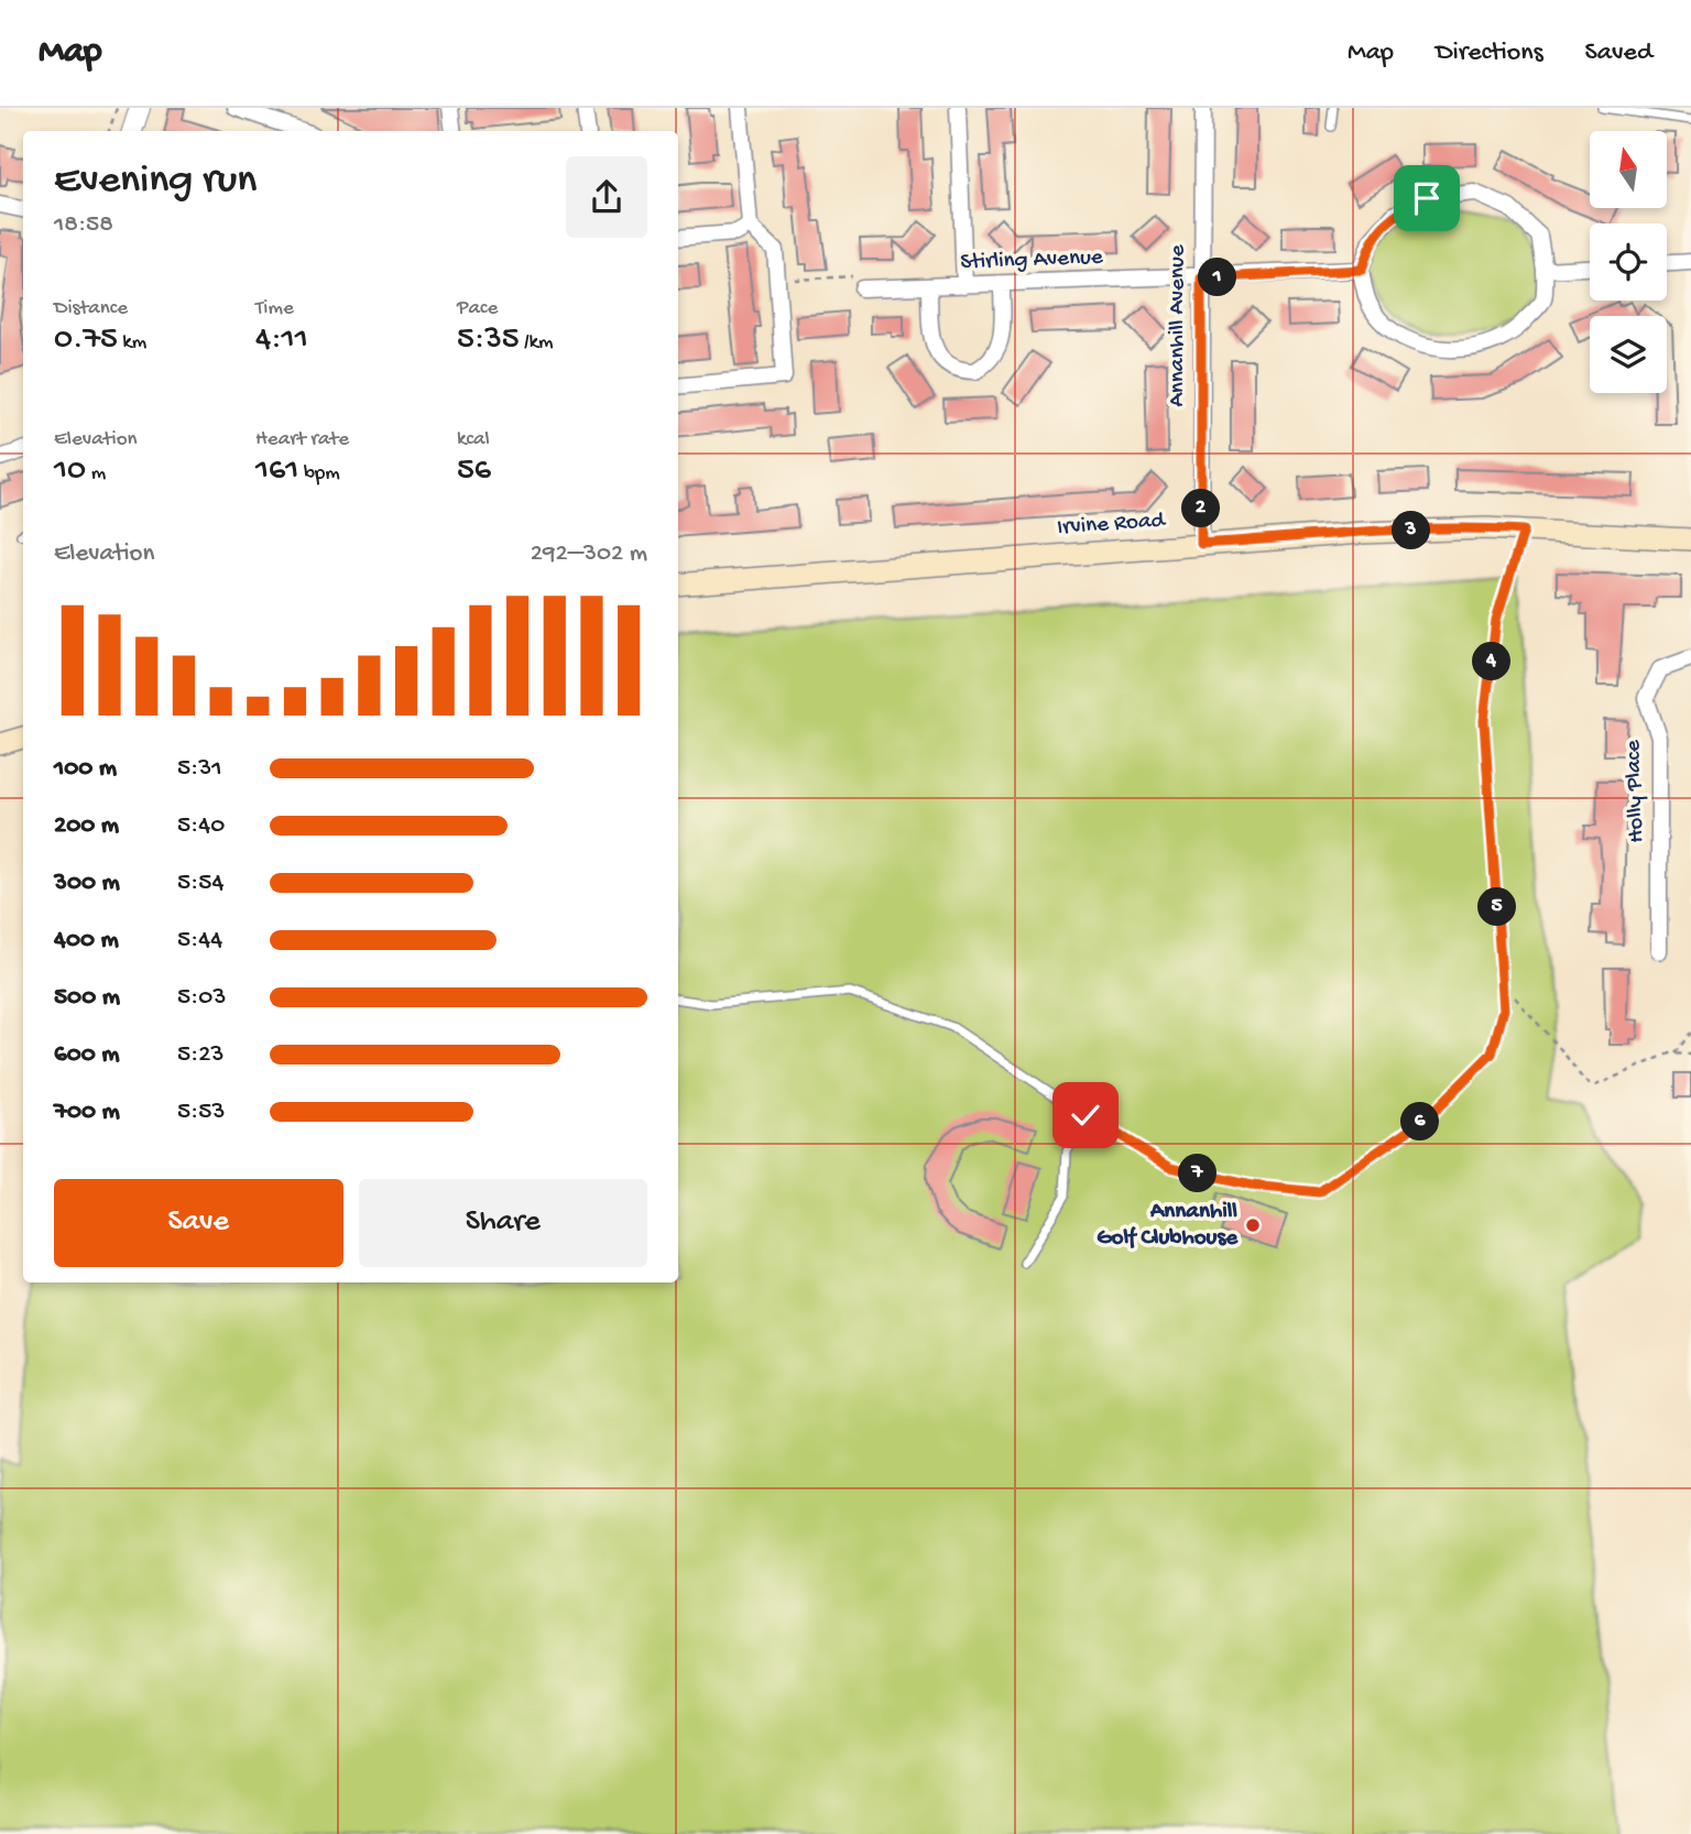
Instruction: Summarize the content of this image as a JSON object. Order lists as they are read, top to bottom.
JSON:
{
  "streets": {
    "main road": ["Irvine Road"],
    "street": ["Stirling Avenue", "Annanhill Avenue", "Holly Place"]
  },
  "crossings": [
    ["Stirling Avenue", "Annanhill Avenue"],
    ["Annanhill Avenue", "Irvine Road"]
  ],
  "places": ["Annanhill Golf Clubhouse"],
  "north": "top",
  "page": {
    "header": "Map",
    "nav": ["Map", "Directions", "Saved"],
    "heading": ["Evening run", "18:58"],
    "pins": [
      "1",
      "2",
      "3",
      "4",
      "5",
      "6",
      "7"
    ],
    "stats": [
      ["Distance", "0.75 km"],
      ["Time", "4:11"],
      ["Pace", "5:35 /km"],
      ["Elevation", "10 m"],
      ["Heart rate", "161 bpm"],
      ["kcal", "56"]
    ],
    "chart": ["Elevation", "292–302 m"],
    "list": [
      {
        "name": "100 m",
        "note": "5:31"
      },
      {
        "name": "200 m",
        "note": "5:40"
      },
      {
        "name": "300 m",
        "note": "5:54"
      },
      {
        "name": "400 m",
        "note": "5:44"
      },
      {
        "name": "500 m",
        "note": "5:03"
      },
      {
        "name": "600 m",
        "note": "5:23"
      },
      {
        "name": "700 m",
        "note": "5:53"
      }
    ],
    "buttons": ["Save", "Share"]
  }
}
